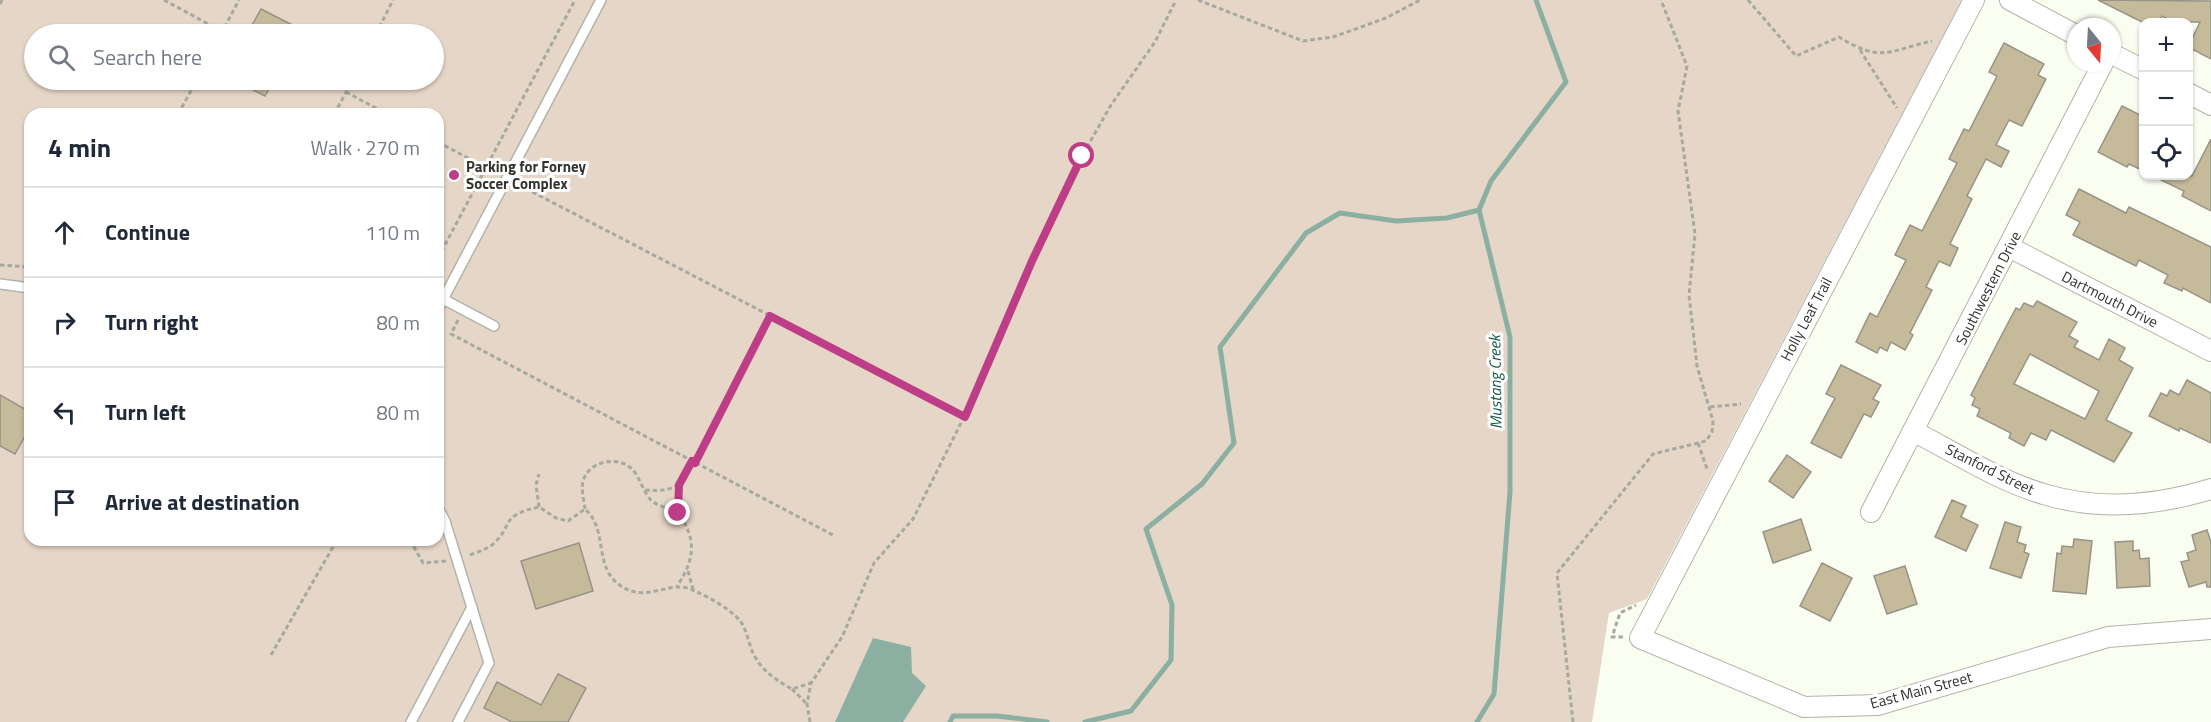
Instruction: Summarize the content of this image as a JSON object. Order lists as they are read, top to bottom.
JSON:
{
  "streets": {
    "street": [
      "Southwestern Drive",
      "Dartmouth Drive",
      "Holly Leaf Trail",
      "Stanford Street",
      "East Main Street"
    ]
  },
  "crossings": [
    ["Southwestern Drive", "Dartmouth Drive"],
    ["Southwestern Drive", "Stanford Street"],
    ["Holly Leaf Trail", "East Main Street"]
  ],
  "water": ["Mustang Creek"],
  "places": ["Parking for Forney Soccer Complex"],
  "north": "bottom",
  "page": {
    "map_buttons": ["+", "−"],
    "search": "Search here",
    "heading": ["4 min", "Walk · 270 m"],
    "list": [
      ["Continue", "110 m"],
      ["Turn right", "80 m"],
      ["Turn left", "80 m"],
      "Arrive at destination"
    ]
  }
}
